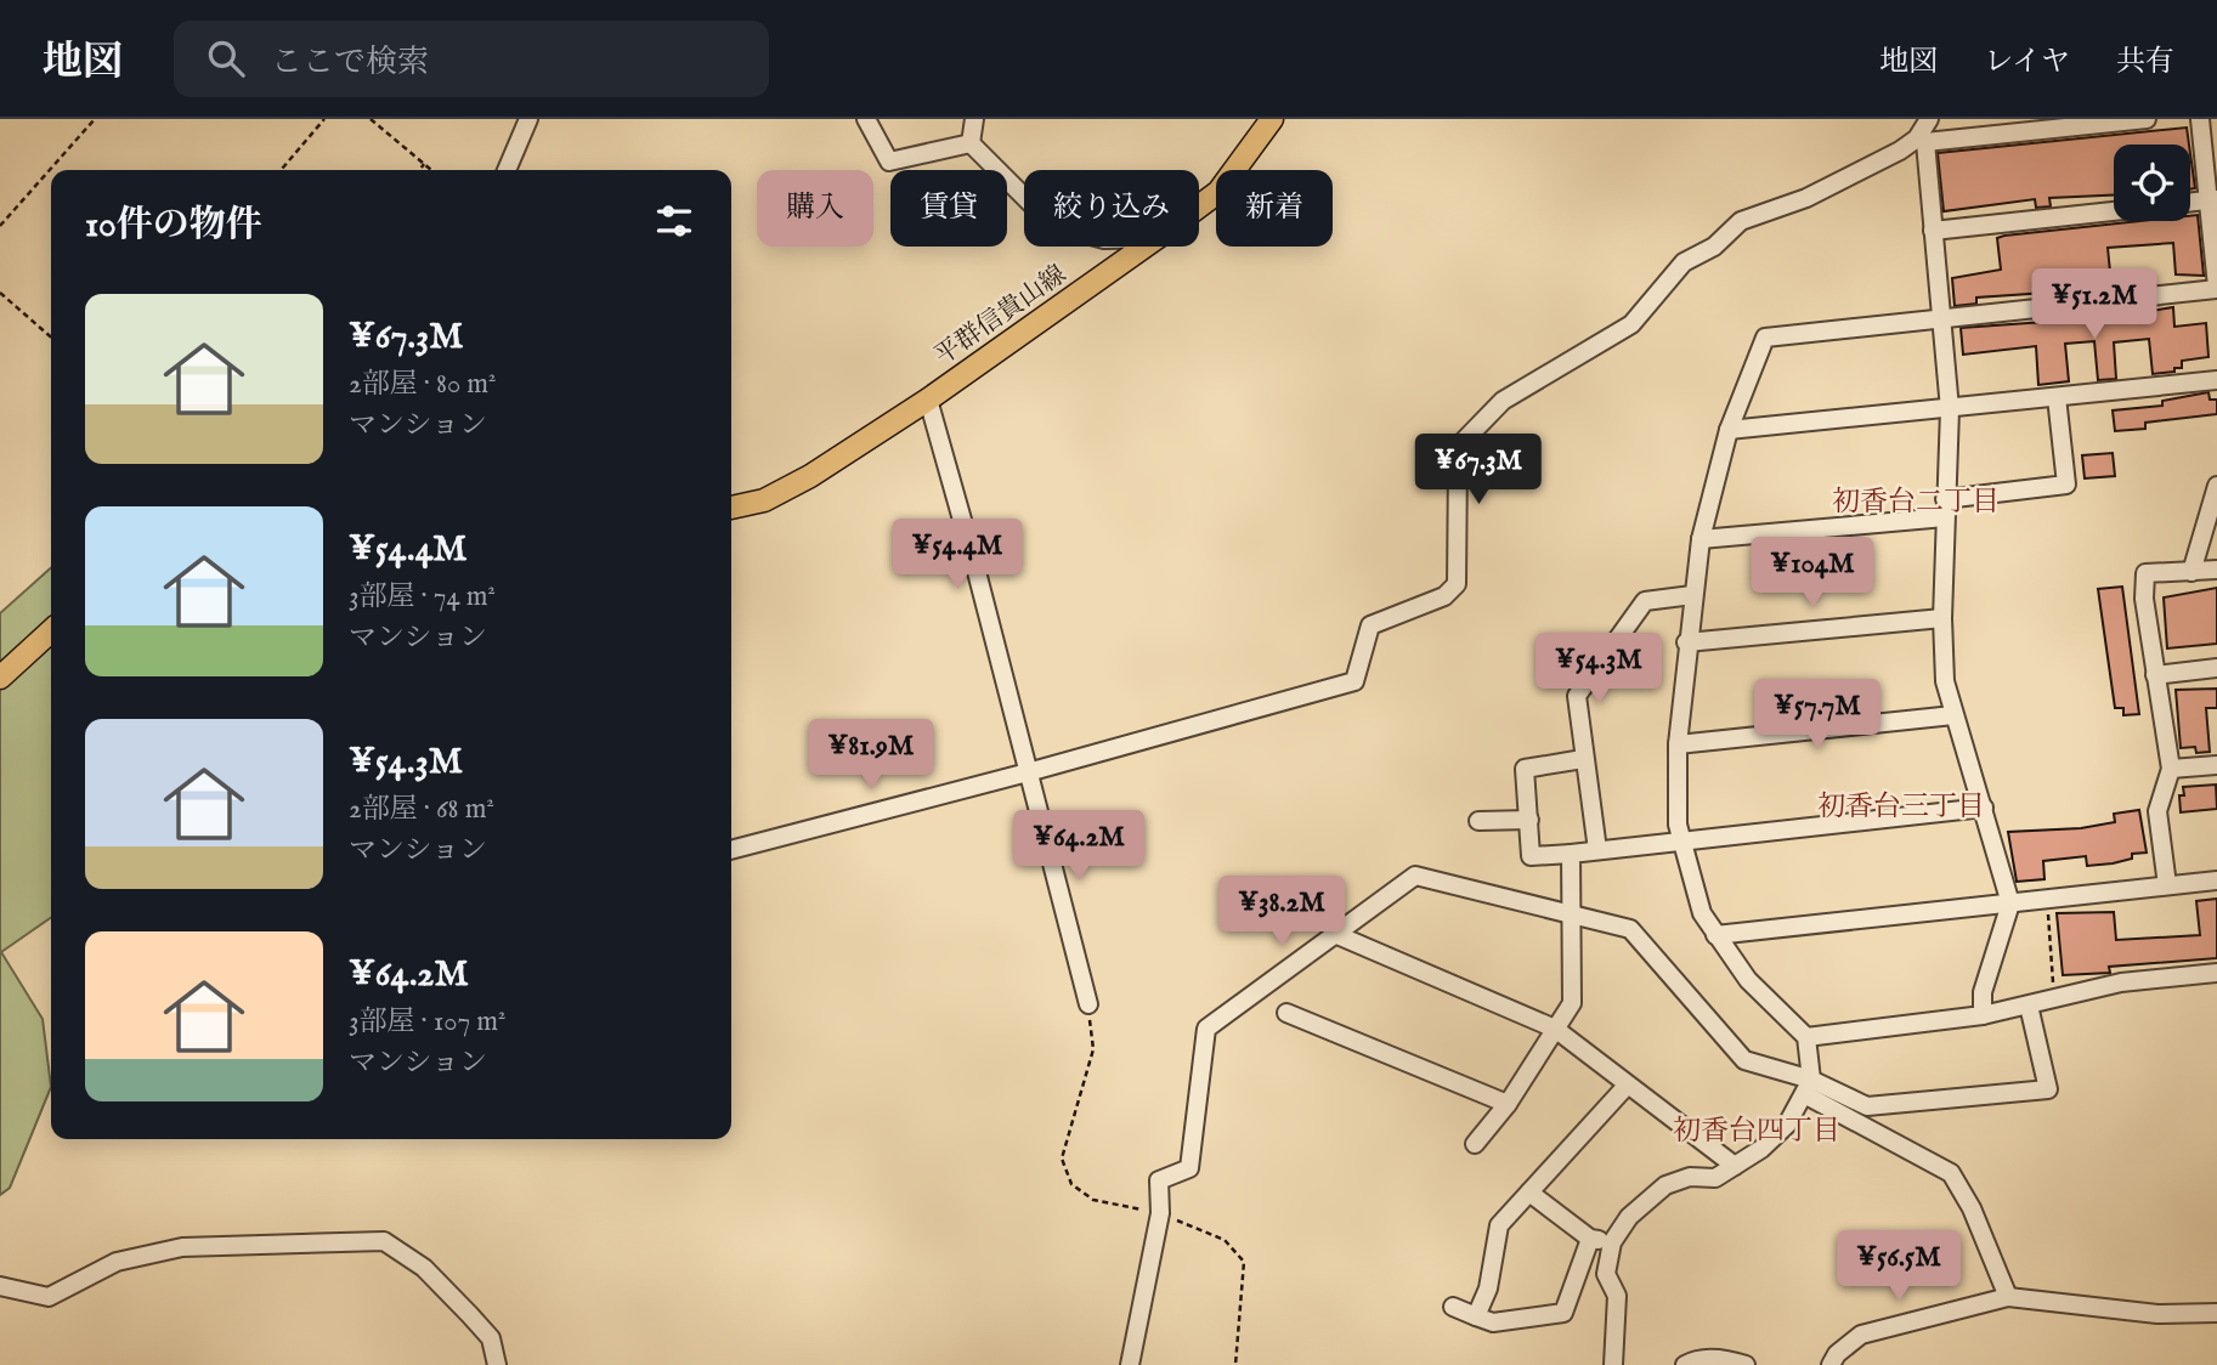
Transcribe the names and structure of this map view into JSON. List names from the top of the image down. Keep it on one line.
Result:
{"streets":{"main road":["平群信貴山線"]},"districts":["初香台二丁目","初香台三丁目","初香台四丁目"],"page":{"header":"地図","search":"ここで検索","nav":["地図","レイヤ","共有"],"chip":["購入","賃貸","絞り込み","新着"],"heading":"10件の物件","price":["¥51.2M","¥67.3M","¥54.4M","¥104M","¥54.3M","¥57.7M","¥81.9M","¥64.2M","¥38.2M","¥56.5M"],"list":[{"name":"¥67.3M","note":"2部屋 · 80 m² · マンション"},{"name":"¥54.4M","note":"3部屋 · 74 m² · マンション"},{"name":"¥54.3M","note":"2部屋 · 68 m² · マンション"},{"name":"¥64.2M","note":"3部屋 · 107 m² · マンション"}]}}
